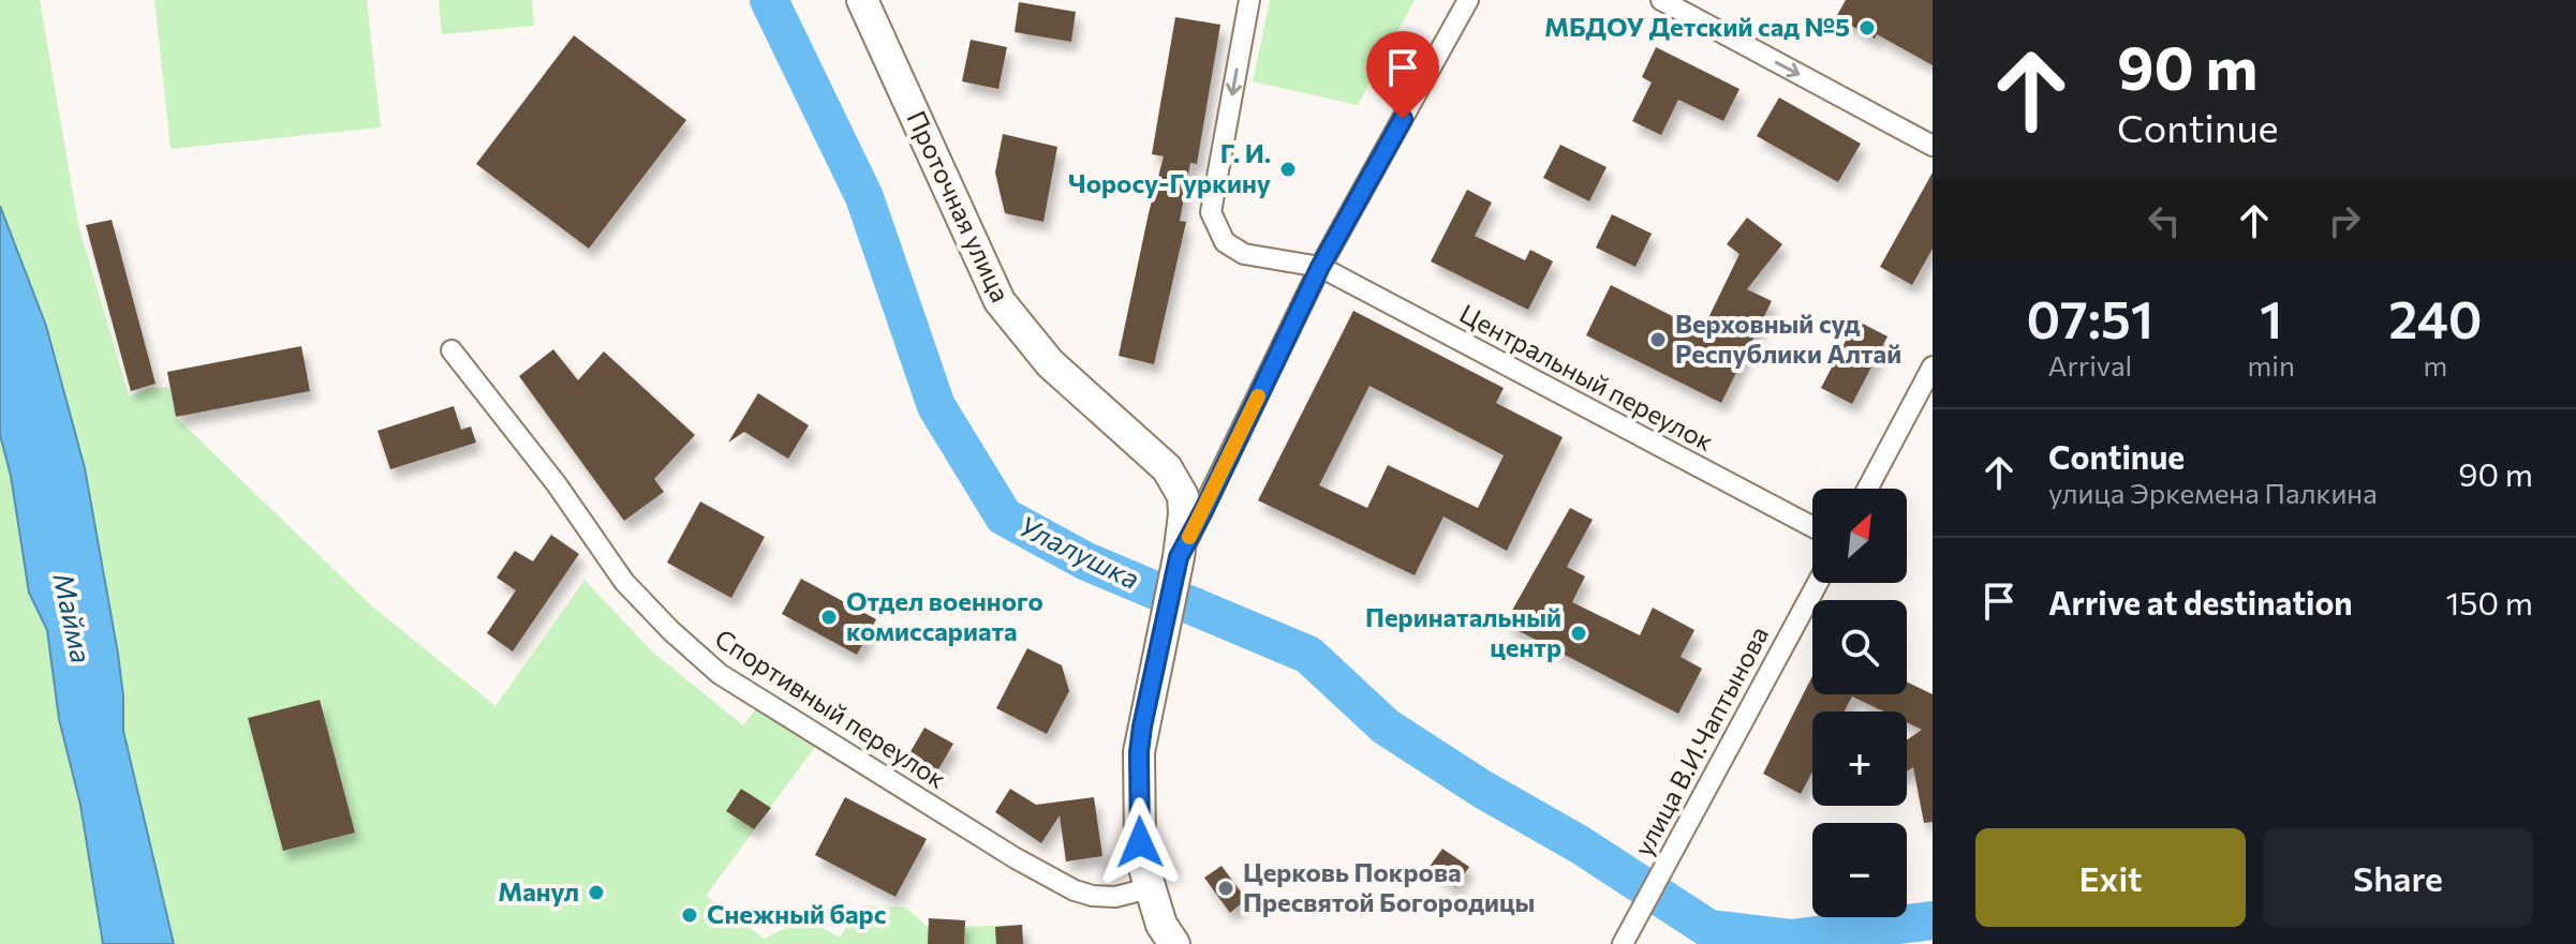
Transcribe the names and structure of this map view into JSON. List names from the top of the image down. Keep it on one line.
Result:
{"streets":{"main road":["Проточная улица"],"street":["Центральный переулок","Спортивный переулок","улица В.И.Чаптынова"]},"crossings":[["Проточная улица","Спортивный переулок"]],"water":["Улалушка","Майма"],"places":["МБДОУ Детский сад №5","Г. И. Чоросу-Гуркину","Верховный суд Республики Алтай","Отдел военного комиссариата","Перинатальный центр","Церковь Покрова Пресвятой Богородицы","Манул","Снежный барс"],"north":"top right","page":{"turn":["90 m","Continue"],"eta":["07:51","Arrival","1","min","240","m"],"list":[{"name":"Continue","note":"улица Эркемена Палкина","value":"90 m"},{"name":"Arrive at destination","value":"150 m"}],"map_buttons":["+","−"],"buttons":["Exit","Share"]}}
